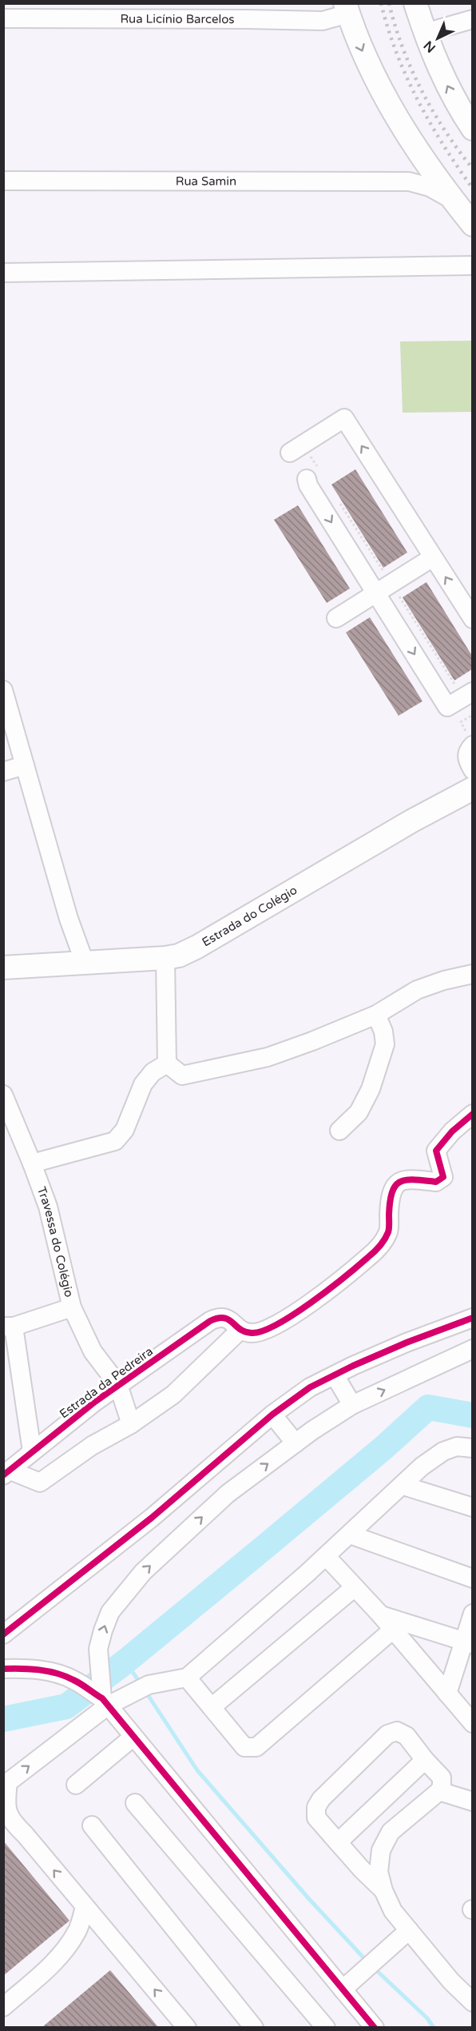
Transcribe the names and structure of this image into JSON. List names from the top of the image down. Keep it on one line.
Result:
{"streets":{"main road":["Estrada do Colégio"],"street":["Rua Licínio Barcelos","Rua Samin","Travessa do Colégio","Estrada da Pedreira"]},"crossings":[["Travessa do Colégio","Estrada da Pedreira"]],"north":"bottom left"}
